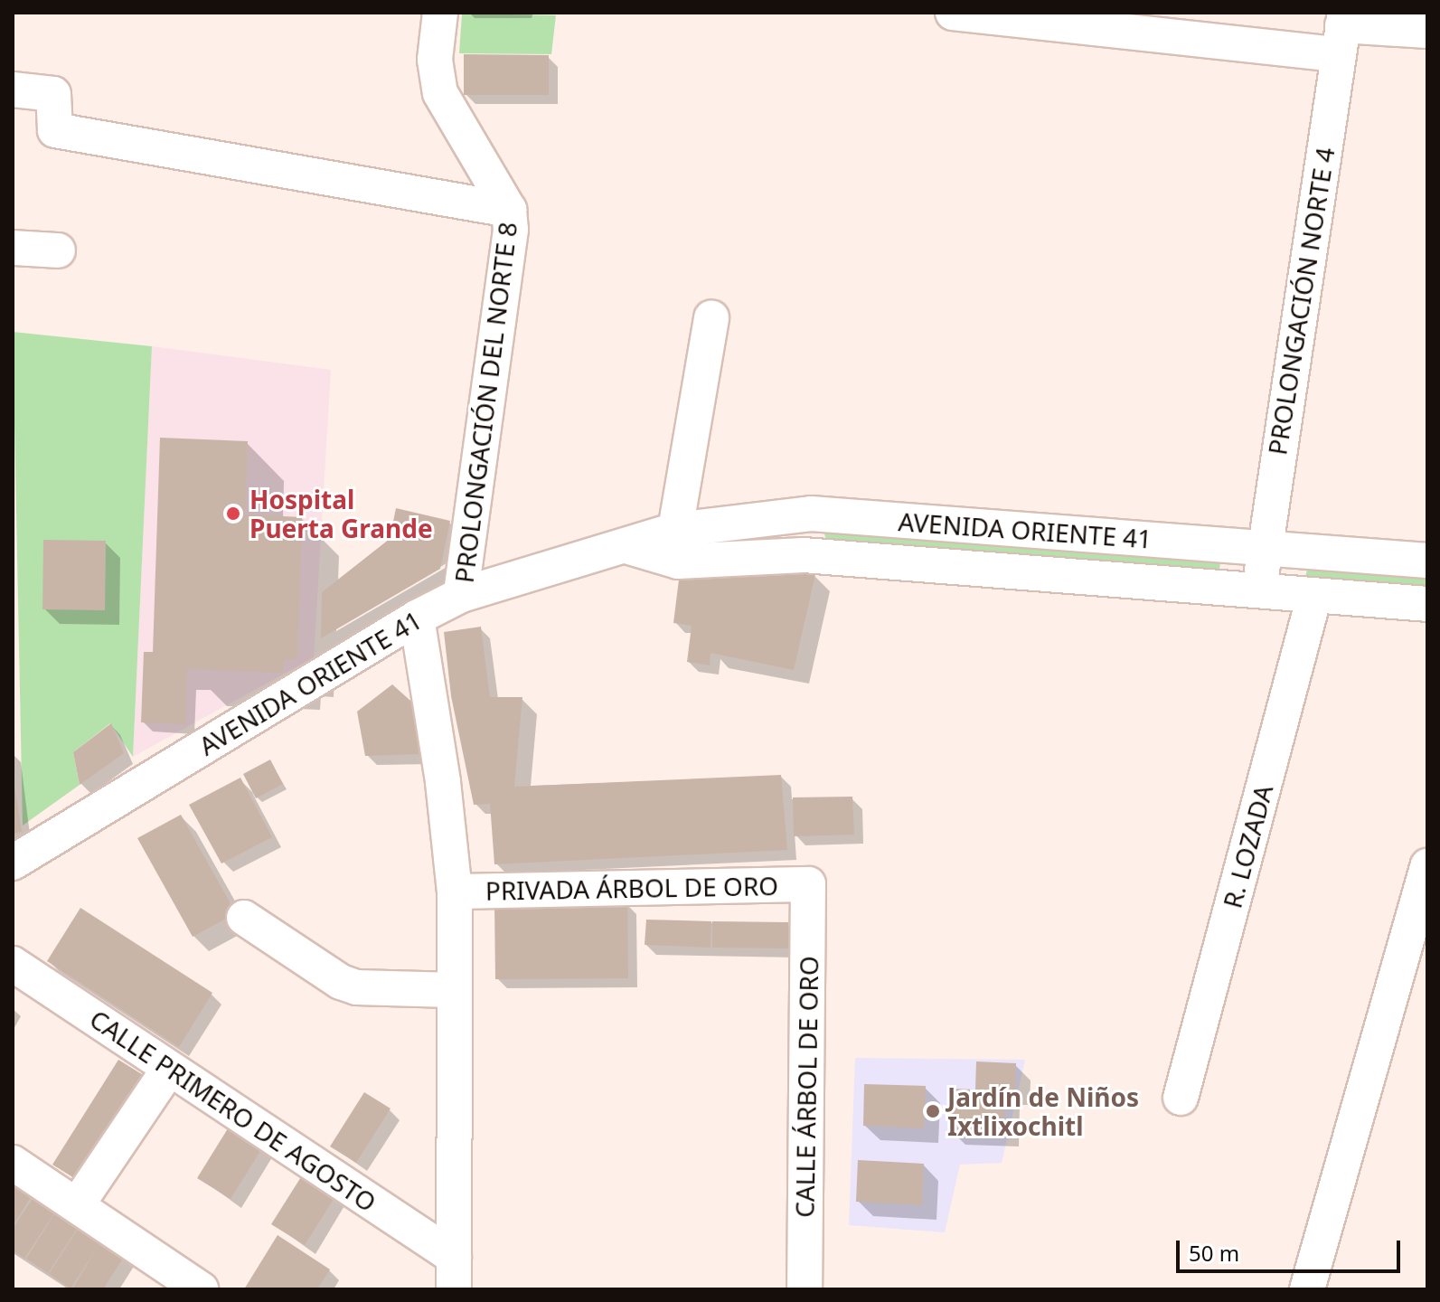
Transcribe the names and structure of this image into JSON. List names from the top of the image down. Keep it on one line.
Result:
{"streets":{"street":["PROLONGACIÓN NORTE 4","PROLONGACIÓN DEL NORTE 8","AVENIDA ORIENTE 41","R. LOZADA","PRIVADA ÁRBOL DE ORO","CALLE ÁRBOL DE ORO","CALLE PRIMERO DE AGOSTO"]},"crossings":[["PROLONGACIÓN NORTE 4","AVENIDA ORIENTE 41"],["PROLONGACIÓN DEL NORTE 8","AVENIDA ORIENTE 41"],["AVENIDA ORIENTE 41","R. LOZADA"],["PRIVADA ÁRBOL DE ORO","CALLE ÁRBOL DE ORO"]],"places":["Hospital Puerta Grande","Jardín de Niños Ixtlixochitl"],"scale_bar":"50 m"}
